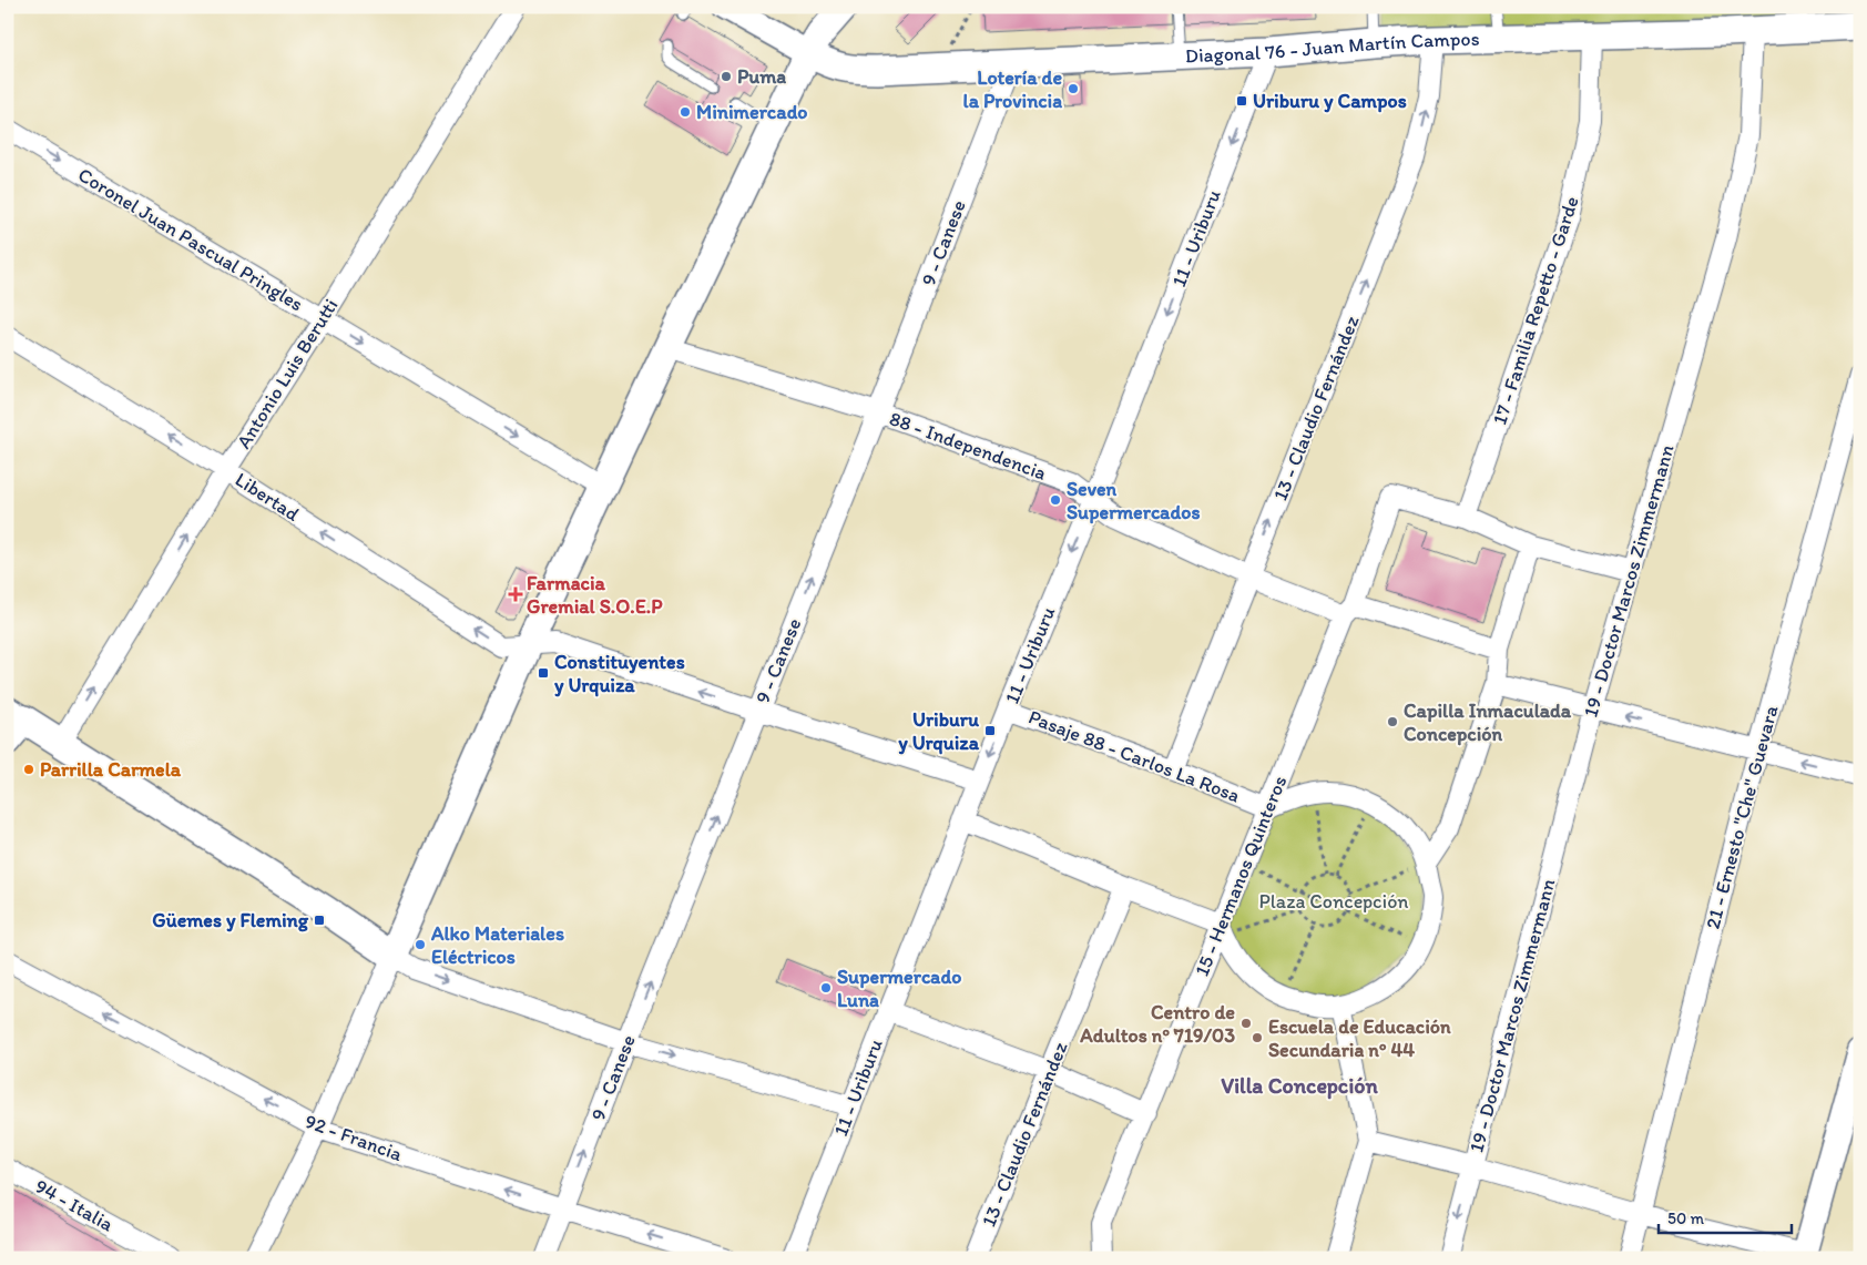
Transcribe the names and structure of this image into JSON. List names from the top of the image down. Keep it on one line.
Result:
{"streets":{"main road":["Diagonal 76 - Juan Martín Campos"],"street":["11 - Uriburu","Coronel Juan Pascual Pringles","9 - Canese","17 - Familia Repetto - Garde","Antonio Luis Berutti","13 - Claudio Fernández","88 - Independencia","Libertad","19 - Doctor Marcos Zimmermann","Pasaje 88 - Carlos La Rosa","21 - Ernesto \"Che\" Guevara","15 - Hermanos Quinteros","92 - Francia","94 - Italia"]},"crossings":[["Diagonal 76 - Juan Martín Campos","11 - Uriburu"],["Diagonal 76 - Juan Martín Campos","9 - Canese"],["Diagonal 76 - Juan Martín Campos","17 - Familia Repetto - Garde"],["Diagonal 76 - Juan Martín Campos","13 - Claudio Fernández"],["Diagonal 76 - Juan Martín Campos","19 - Doctor Marcos Zimmermann"],["11 - Uriburu","88 - Independencia"],["11 - Uriburu","Libertad"],["11 - Uriburu","Pasaje 88 - Carlos La Rosa"],["Coronel Juan Pascual Pringles","Antonio Luis Berutti"],["9 - Canese","88 - Independencia"],["9 - Canese","Libertad"],["9 - Canese","92 - Francia"],["17 - Familia Repetto - Garde","15 - Hermanos Quinteros"],["Antonio Luis Berutti","Libertad"],["13 - Claudio Fernández","88 - Independencia"],["13 - Claudio Fernández","Pasaje 88 - Carlos La Rosa"],["88 - Independencia","15 - Hermanos Quinteros"],["Pasaje 88 - Carlos La Rosa","15 - Hermanos Quinteros"]],"one_way":["11 - Uriburu","Coronel Juan Pascual Pringles","9 - Canese","Antonio Luis Berutti","13 - Claudio Fernández","Libertad","92 - Francia"],"districts":["Villa Concepción"],"parks":["Plaza Concepción"],"places":{"other":["Puma","Lotería de la Provincia","Minimercado","Seven Supermercados","Capilla Inmaculada Concepción","Parrilla Carmela","Alko Materiales Eléctricos","Supermercado Luna","Centro de Adultos nº 719/03","Escuela de Educación Secundaria nº 44"],"transit":["Uriburu y Campos","Constituyentes y Urquiza","Uriburu y Urquiza","Güemes y Fleming"],"health":["Farmacia Gremial S.O.E.P"]},"scale_bar":"50 m"}
